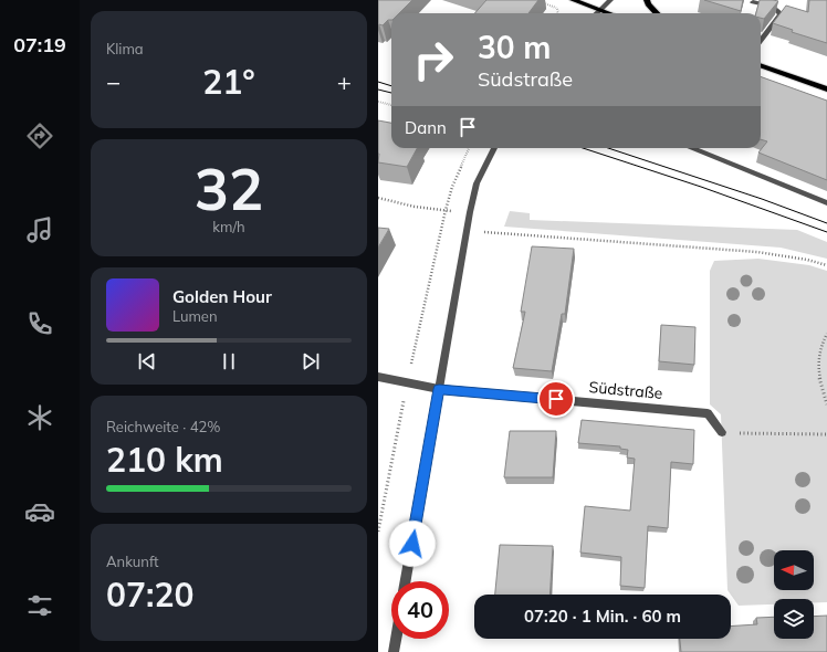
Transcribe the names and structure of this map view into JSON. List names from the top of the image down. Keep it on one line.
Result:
{"streets":{"street":["Südstraße"]},"north":"left","page":{"tabs":"07:19","tile":["Klima",["32","km/h"],["Reichweite · 42%","210 km"],["Ankunft","07:20"]],"turn":["30 m","Südstraße"],"heat":["−","21°","+"],"then":"Dann","song":["Golden Hour","Lumen"],"limit":"40","trip":"07:20 · 1 Min. · 60 m"}}
